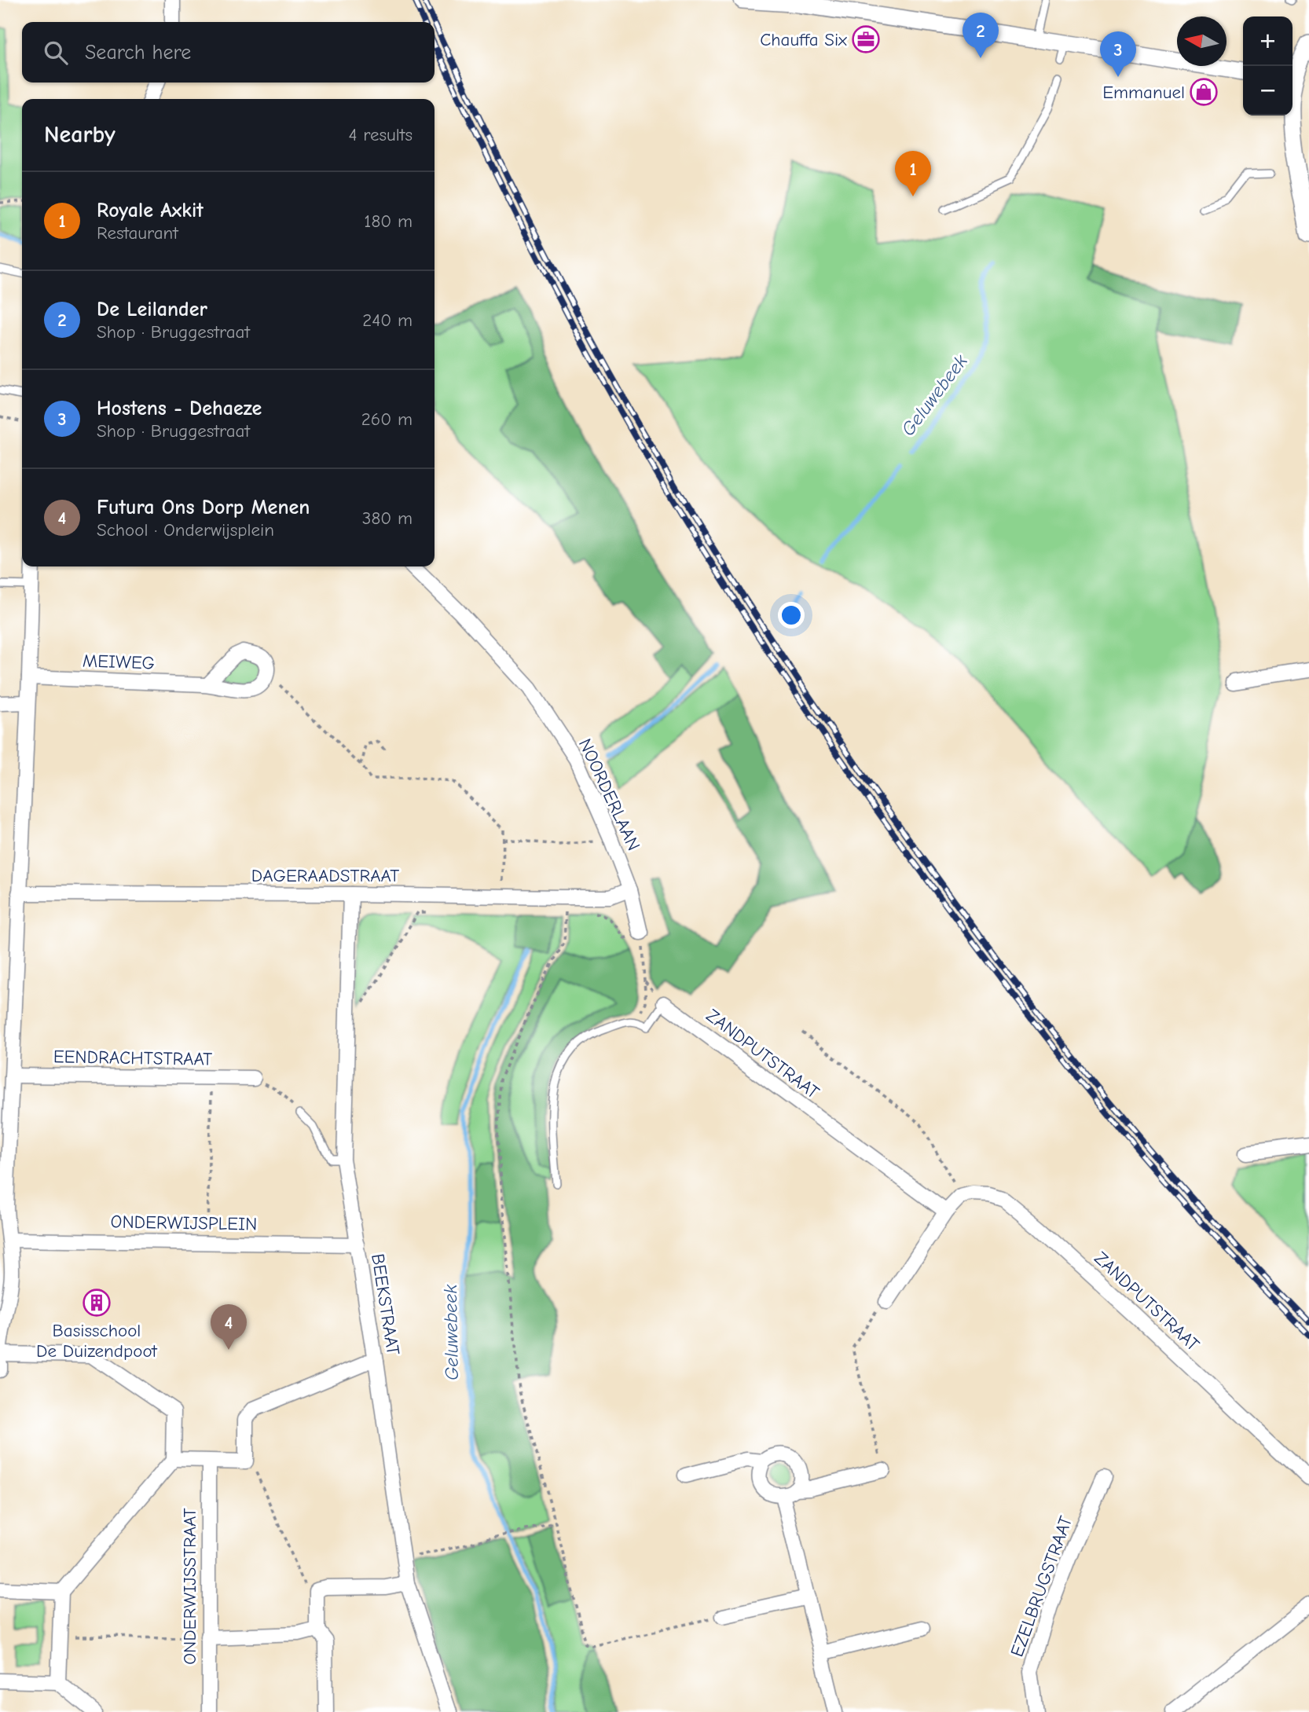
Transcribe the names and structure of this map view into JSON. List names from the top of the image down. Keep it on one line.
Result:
{"streets":{"street":["MEIWEG","NOORDERLAAN","DAGERAADSTRAAT","ZANDPUTSTRAAT","EENDRACHTSTRAAT","ONDERWIJSPLEIN","BEEKSTRAAT","ONDERWIJSSTRAAT","EZELBRUGSTRAAT"]},"crossings":[["NOORDERLAAN","DAGERAADSTRAAT"],["DAGERAADSTRAAT","BEEKSTRAAT"],["ONDERWIJSPLEIN","BEEKSTRAAT"]],"water":["Geluwebeek"],"places":{"office":["Chauffa Six"],"shop":["Emmanuel"],"building":["Basisschool De Duizendpoot"]},"north":"left","page":{"pins":["2","3","1","4"],"map_buttons":["+","−"],"search":"Search here","heading":["Nearby","4 results"],"list":[{"mark":"1","name":"Royale Axkit","note":"Restaurant","value":"180 m"},{"mark":"2","name":"De Leilander","note":"Shop · Bruggestraat","value":"240 m"},{"mark":"3","name":"Hostens - Dehaeze","note":"Shop · Bruggestraat","value":"260 m"},{"mark":"4","name":"Futura Ons Dorp Menen","note":"School · Onderwijsplein","value":"380 m"}]}}
